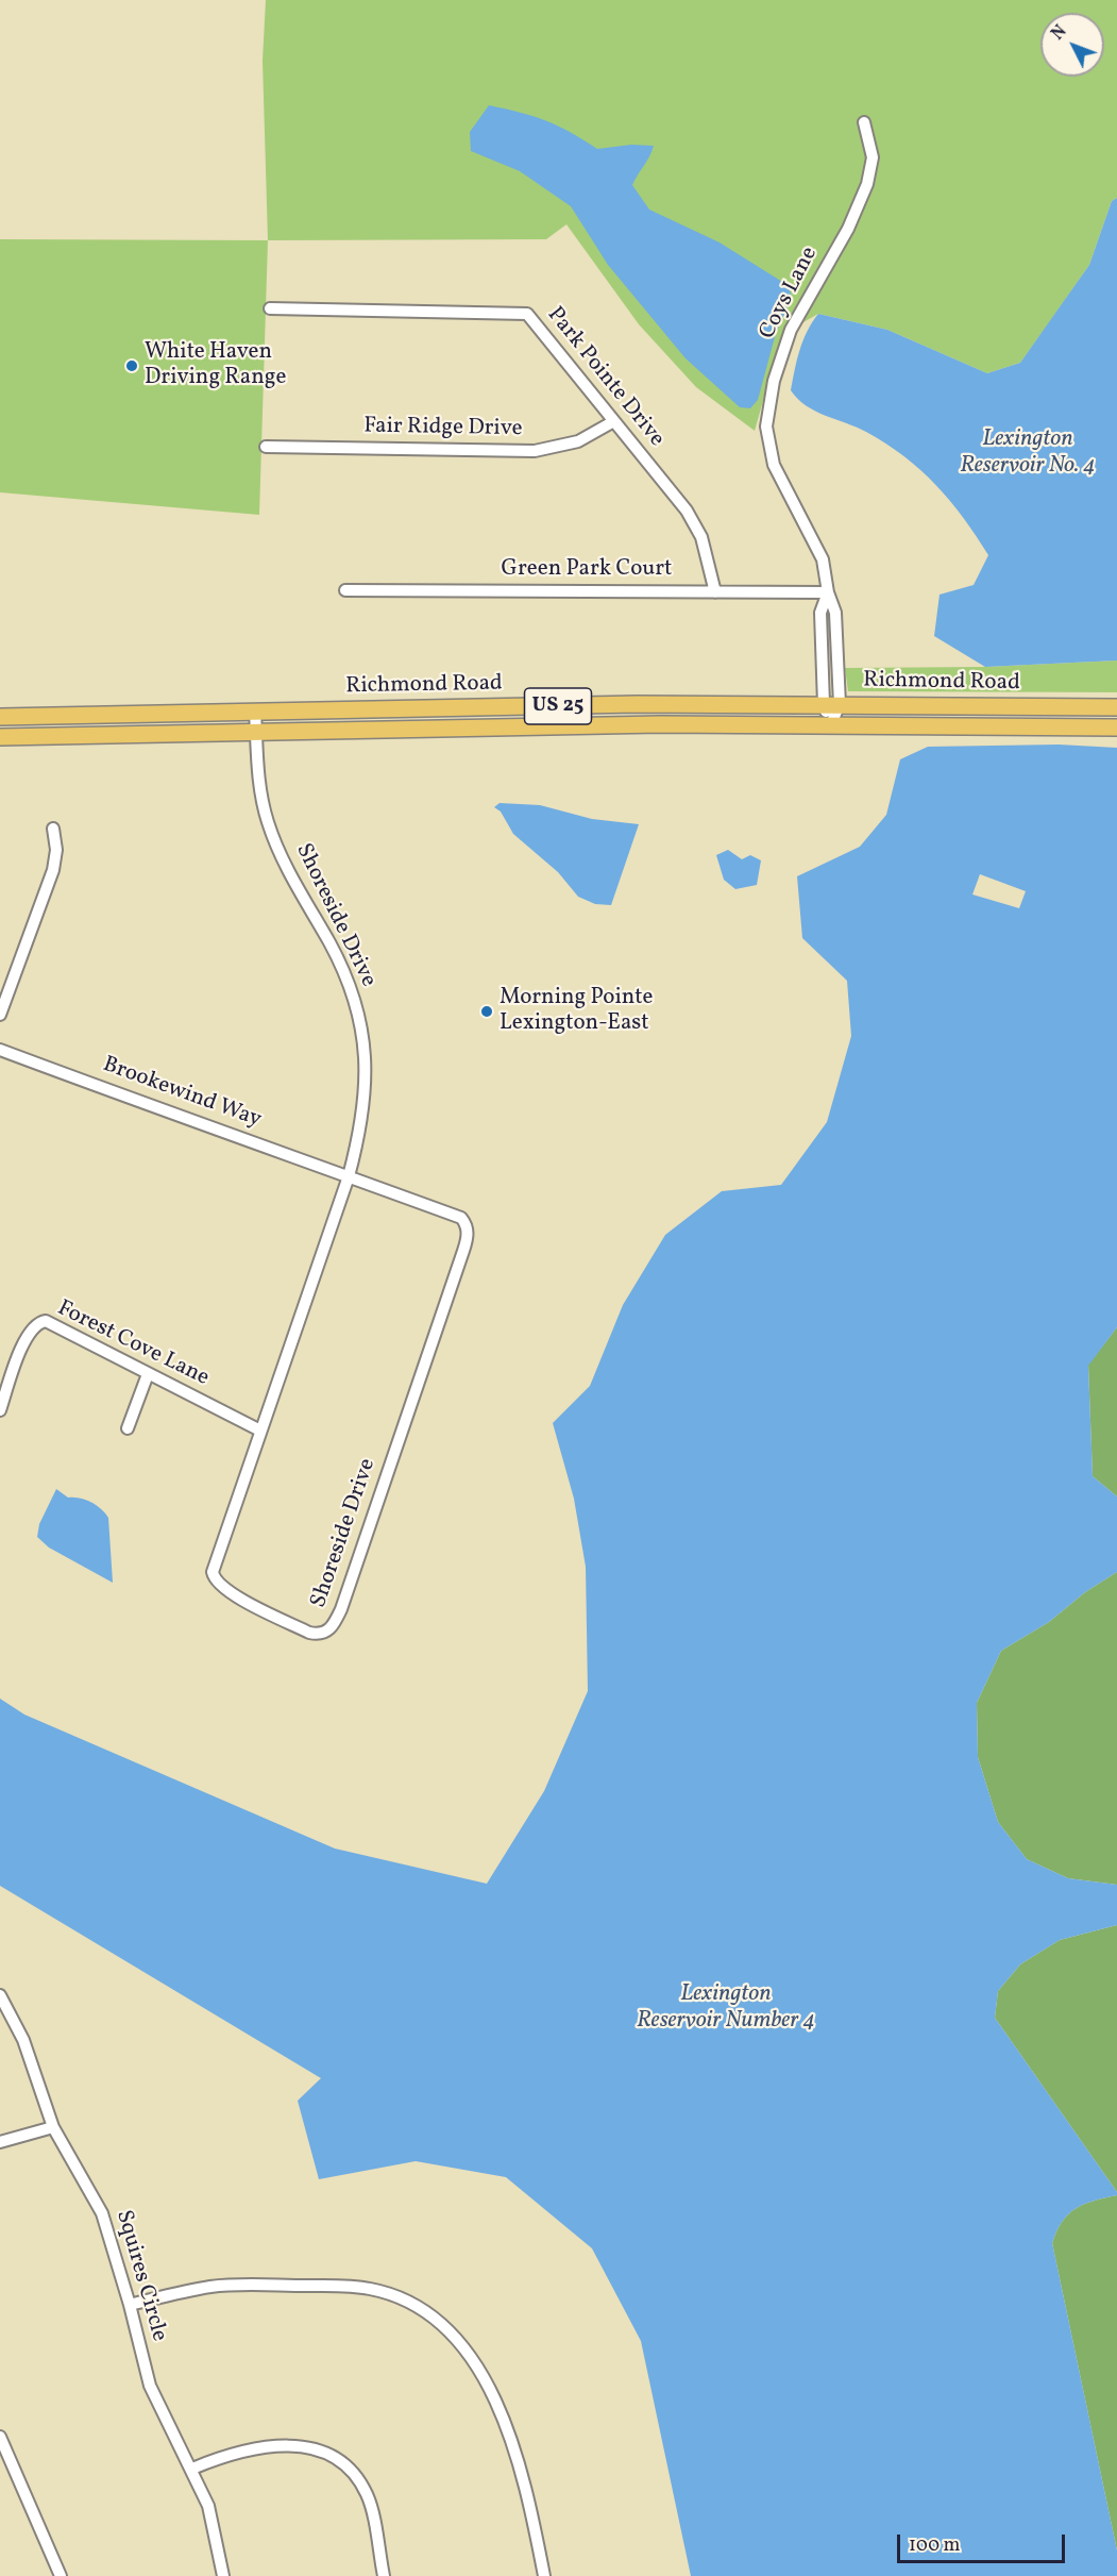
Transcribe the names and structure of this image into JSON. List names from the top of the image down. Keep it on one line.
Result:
{"streets":{"highway":["Richmond Road","US 25"],"street":["Coys Lane","Park Pointe Drive","Fair Ridge Drive","Green Park Court","Shoreside Drive","Brookewind Way","Forest Cove Lane","Squires Circle"]},"crossings":[["Coys Lane","Green Park Court"],["Coys Lane","Richmond Road"],["Park Pointe Drive","Fair Ridge Drive"],["Park Pointe Drive","Green Park Court"],["Richmond Road","Shoreside Drive"],["Shoreside Drive","Brookewind Way"],["Shoreside Drive","Forest Cove Lane"]],"water":["Lexington Reservoir No. 4","Lexington Reservoir Number 4"],"places":["White Haven Driving Range","Morning Pointe Lexington-East"],"scale_bar":"100 m","north":"top left"}
